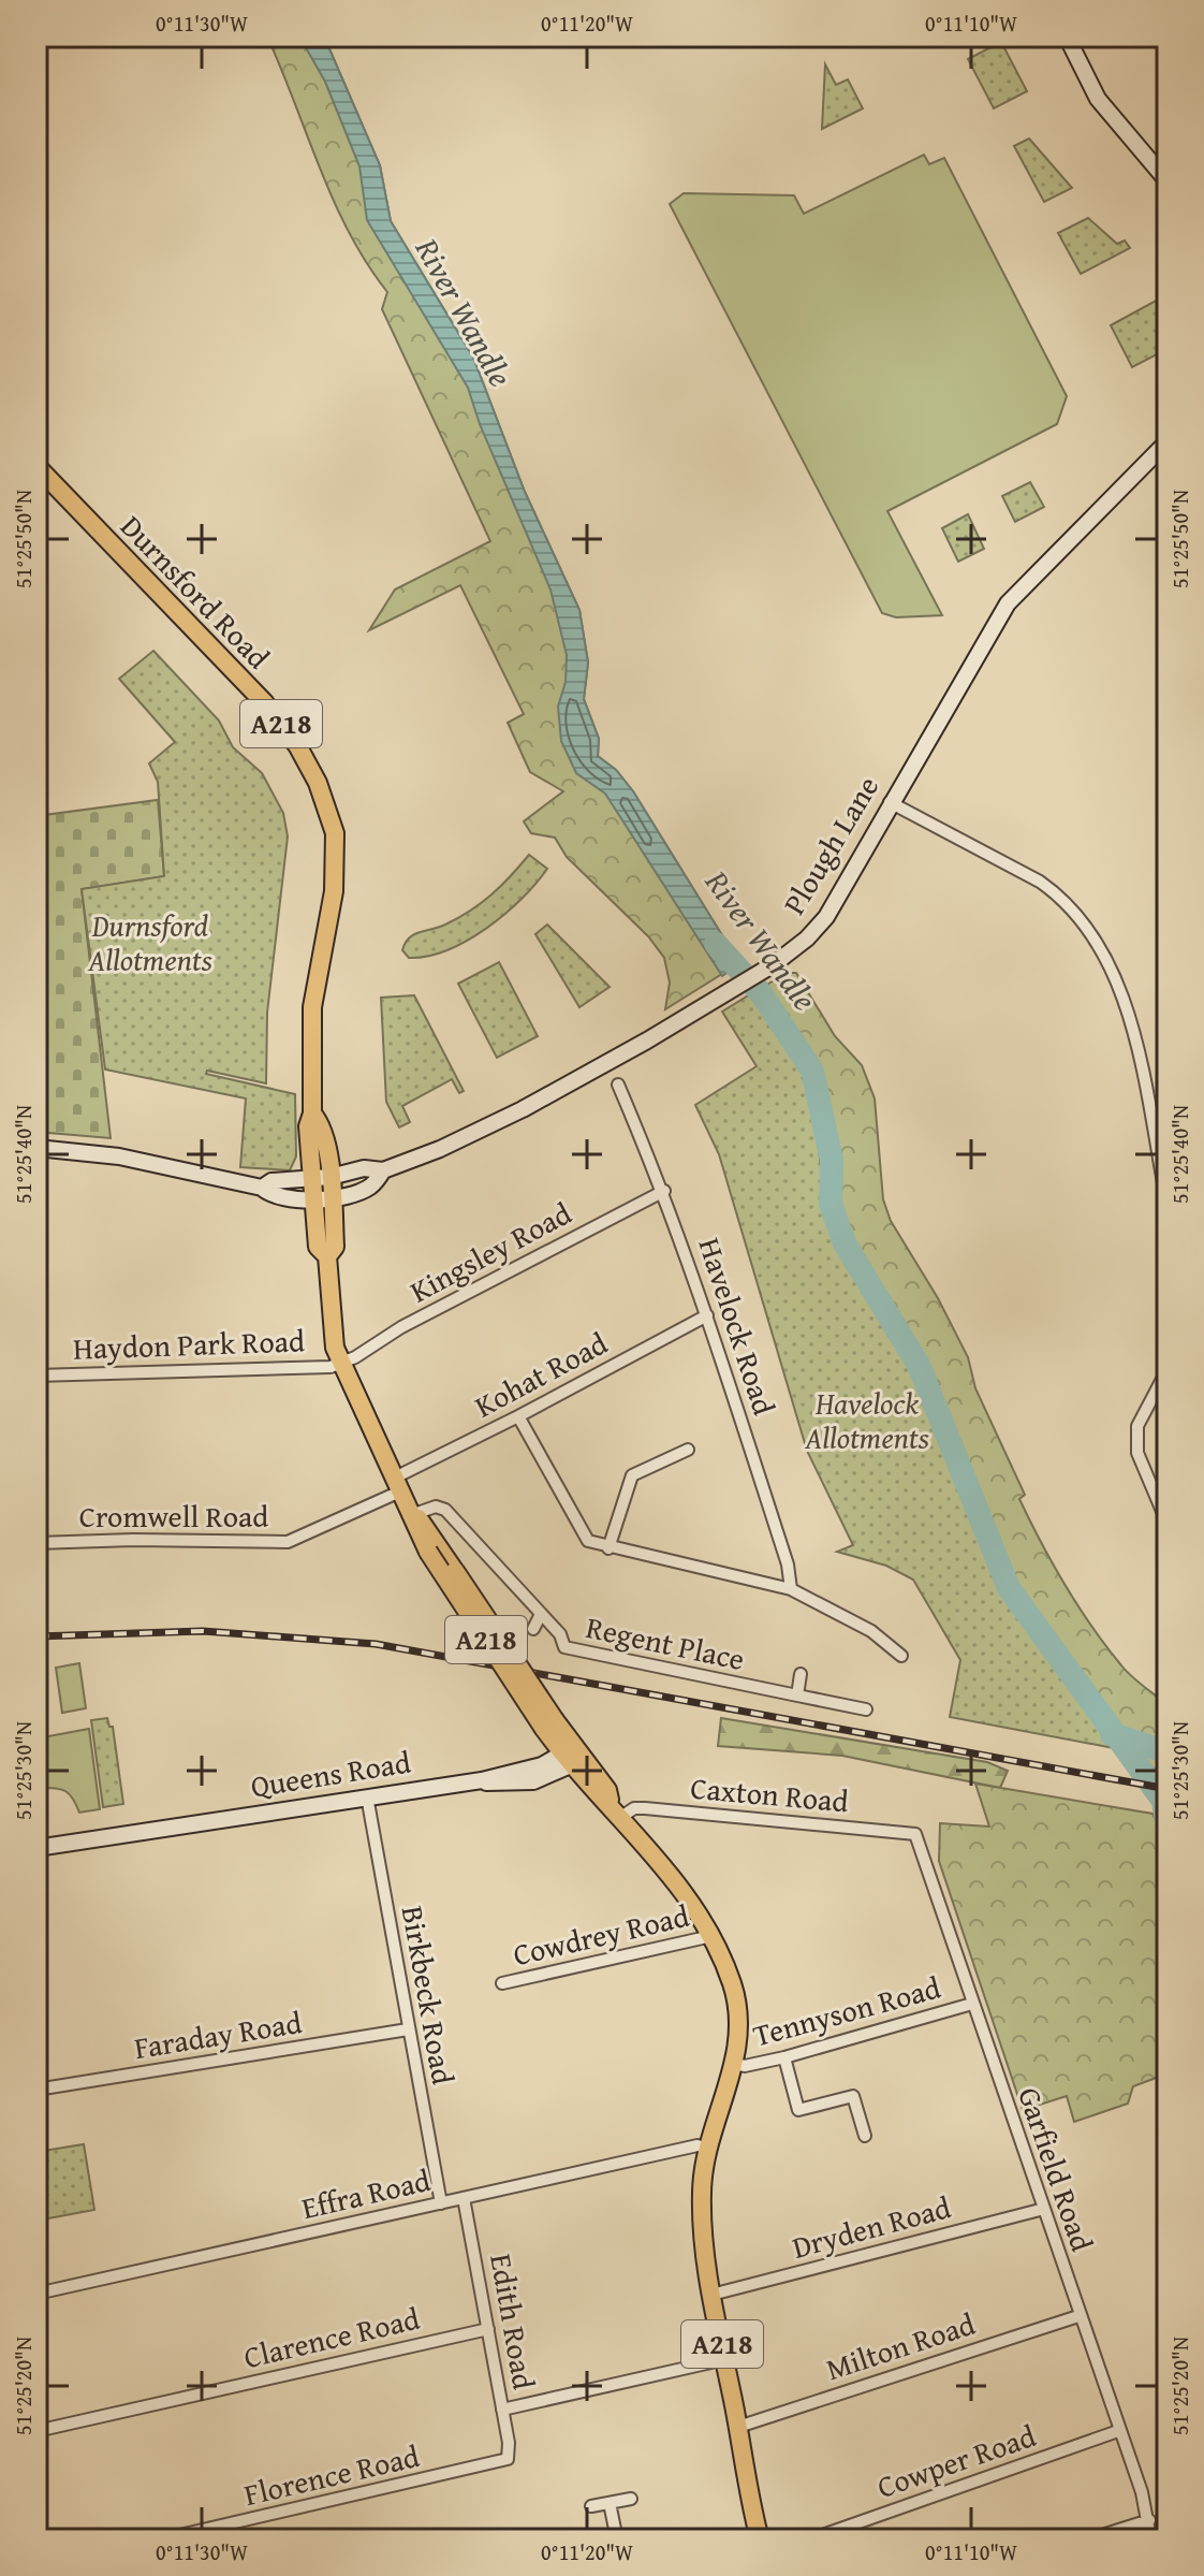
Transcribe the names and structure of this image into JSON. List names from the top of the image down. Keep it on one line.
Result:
{"streets":{"main road":["Durnsford Road","A218","Plough Lane","Queens Road"],"street":["Kingsley Road","Havelock Road","Haydon Park Road","Kohat Road","Cromwell Road","Regent Place","Caxton Road","Cowdrey Road","Birkbeck Road","Tennyson Road","Faraday Road","Garfield Road","Effra Road","Dryden Road","Edith Road","Clarence Road","Milton Road","Cowper Road","Florence Road"]},"crossings":[["Durnsford Road","A218"],["Durnsford Road","Plough Lane"],["A218","Plough Lane"],["A218","Kingsley Road"],["A218","Haydon Park Road"],["A218","Kohat Road"],["A218","Cromwell Road"],["A218","Regent Place"],["A218","Queens Road"],["A218","Caxton Road"],["A218","Cowdrey Road"],["A218","Tennyson Road"],["A218","Effra Road"],["A218","Dryden Road"],["A218","Milton Road"],["Kingsley Road","Havelock Road"],["Kingsley Road","Haydon Park Road"],["Havelock Road","Kohat Road"],["Kohat Road","Cromwell Road"],["Queens Road","Birkbeck Road"],["Caxton Road","Garfield Road"],["Birkbeck Road","Faraday Road"],["Birkbeck Road","Effra Road"],["Tennyson Road","Garfield Road"],["Garfield Road","Dryden Road"],["Garfield Road","Milton Road"],["Garfield Road","Cowper Road"],["Effra Road","Edith Road"],["Edith Road","Clarence Road"],["Edith Road","Florence Road"]],"water":["River Wandle"],"parks":["Durnsford Allotments","Havelock Allotments"],"coordinates":["0°11'30\"W","0°11'20\"W","0°11'10\"W","51°25'50\"N","51°25'40\"N","51°25'30\"N","51°25'20\"N"]}
